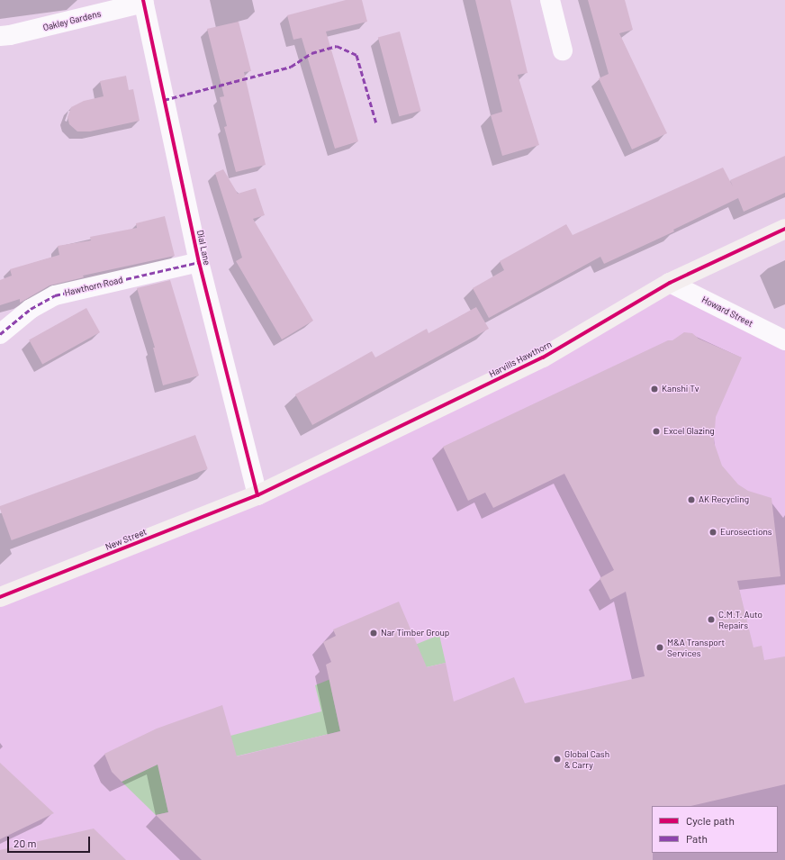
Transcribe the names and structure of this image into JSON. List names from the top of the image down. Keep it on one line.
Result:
{"streets":{"street":["Oakley Gardens","Dial Lane","Hawthorn Road","Howard Street","Harvills Hawthorn","New Street"]},"crossings":[["Oakley Gardens","Dial Lane"],["Dial Lane","Hawthorn Road"],["Dial Lane","Harvills Hawthorn"],["Dial Lane","New Street"],["Howard Street","Harvills Hawthorn"],["Harvills Hawthorn","New Street"]],"places":["Kanshi Tv","Excel Glazing","AK Recycling","Eurosections","C.M.T. Auto Repairs","Nar Timber Group","M&A Transport Services","Global Cash & Carry"],"legend":["Cycle path","Path"],"scale_bar":"20 m"}
